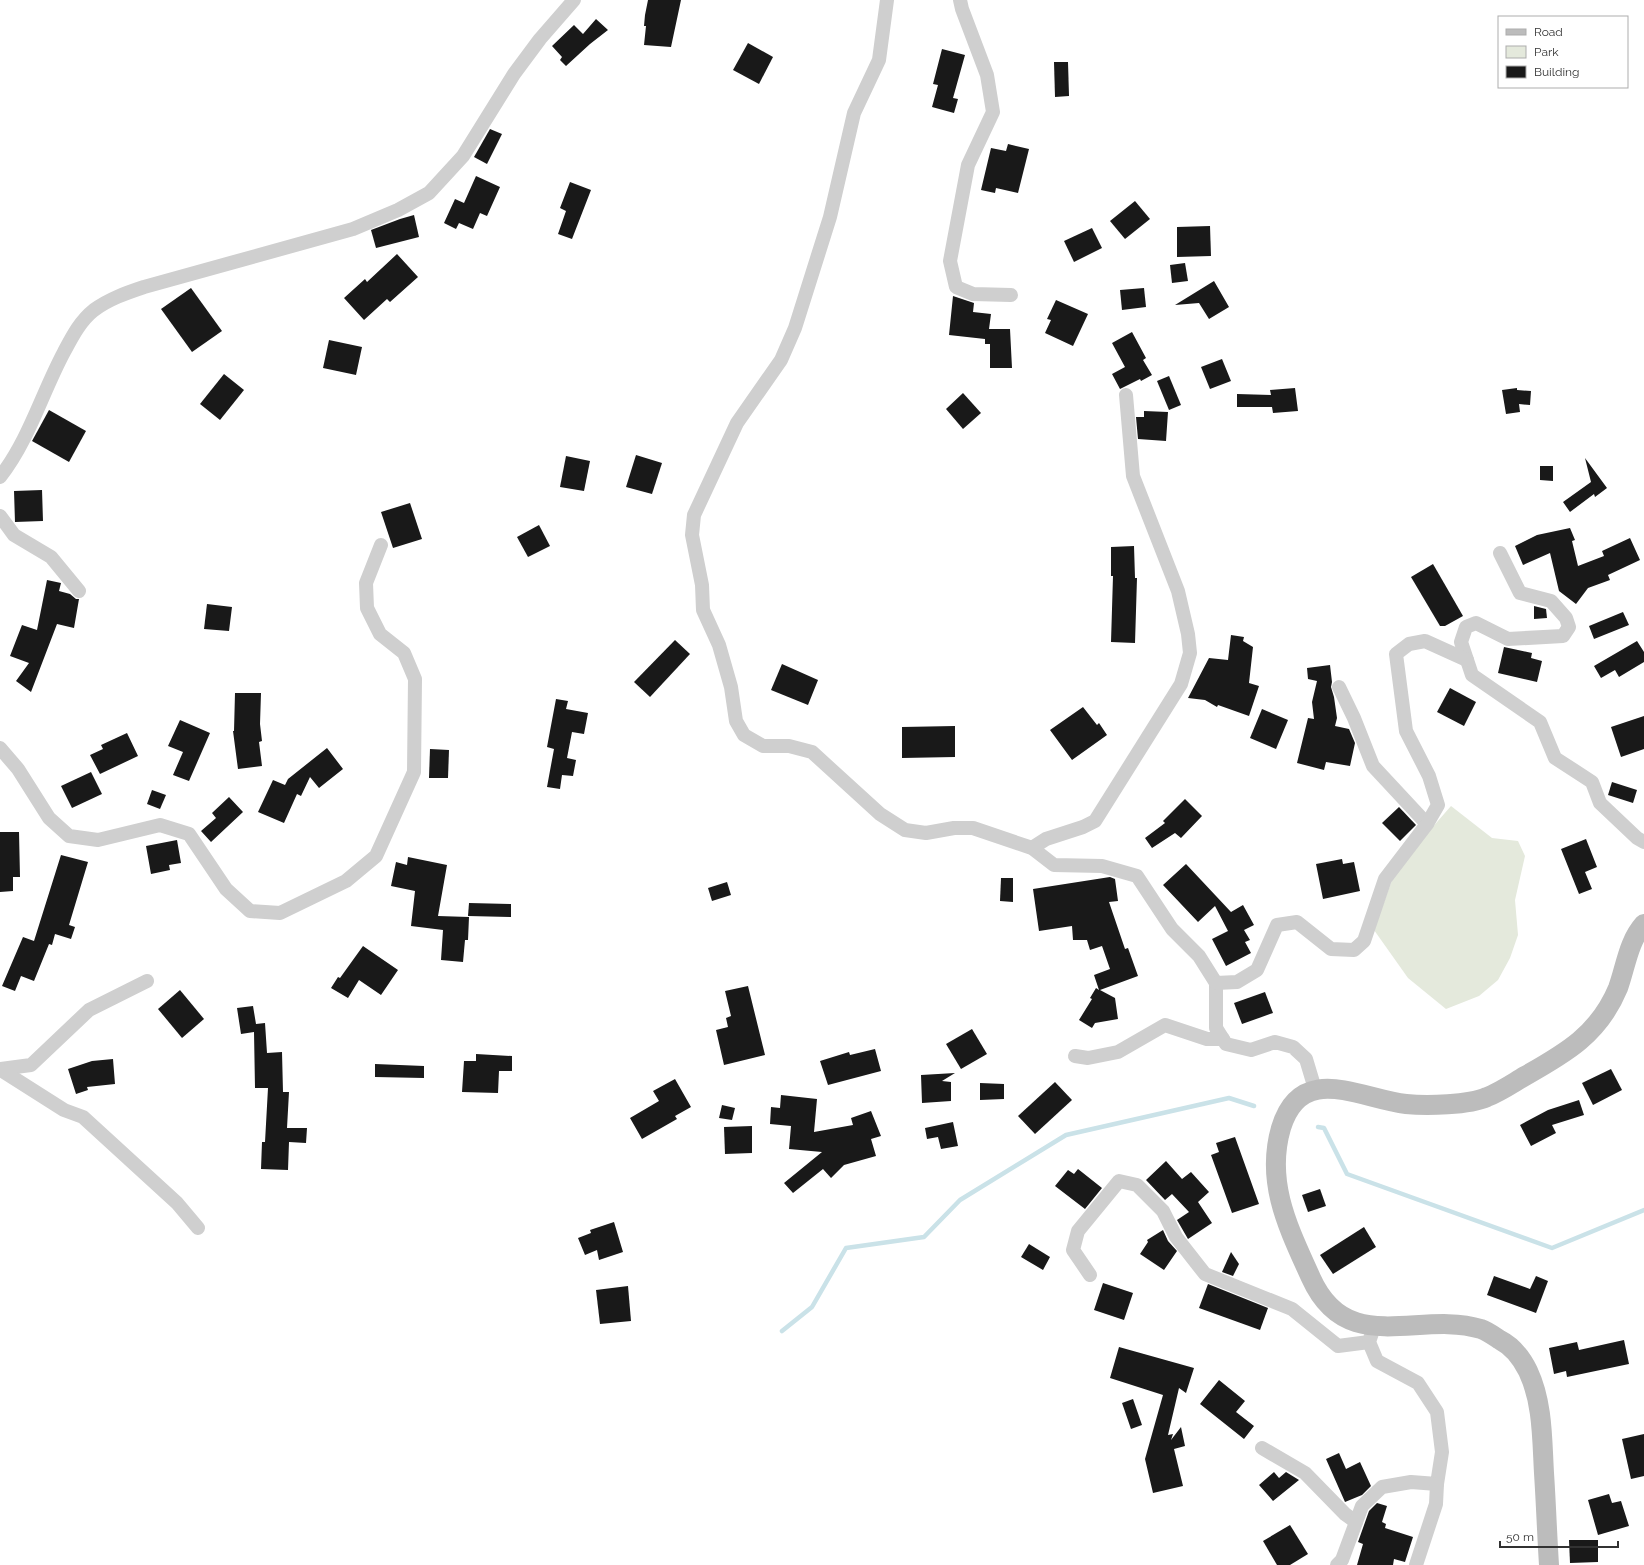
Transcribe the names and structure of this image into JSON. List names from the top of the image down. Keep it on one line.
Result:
{"legend":["Road","Park","Building"],"scale_bar":"50 m"}
